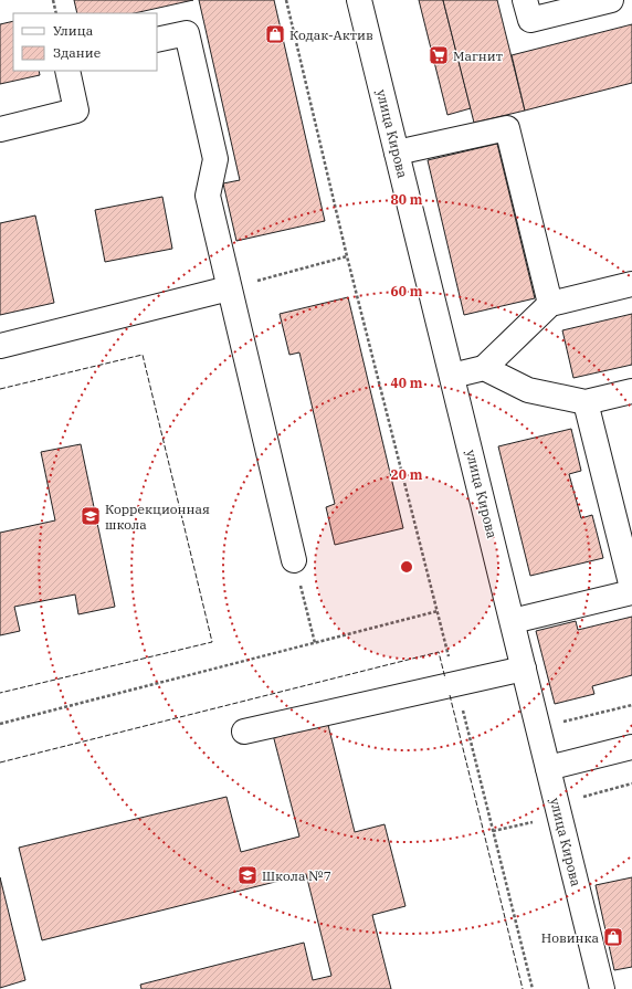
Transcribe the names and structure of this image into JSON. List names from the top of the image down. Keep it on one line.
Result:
{"streets":{"street":["улица Кирова"]},"places":{"shop":["Кодак-Актив","Новинка"],"supermarket":["Магнит"],"school or university":["Коррекционная школа","Школа №7"]},"legend":["Улица","Здание"],"rings":["80 m","60 m","40 m","20 m"]}
